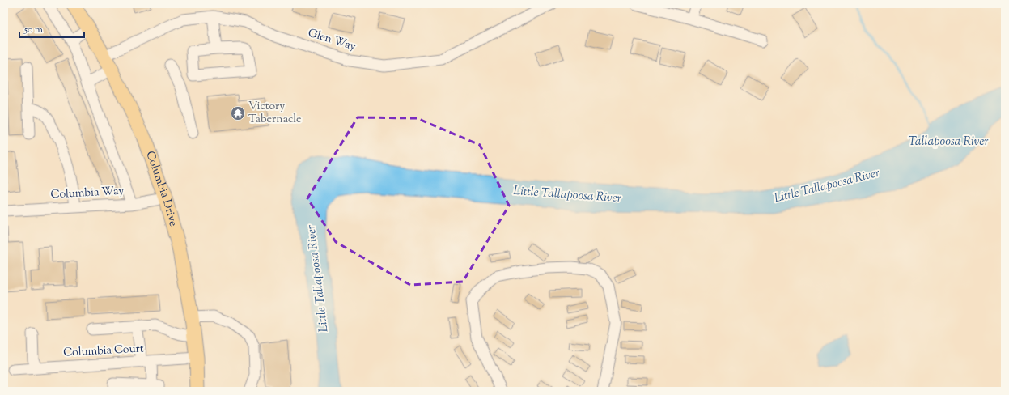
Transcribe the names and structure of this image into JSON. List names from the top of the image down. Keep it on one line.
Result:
{"streets":{"main road":["Columbia Drive"],"street":["Glen Way","Columbia Way","Columbia Court"]},"crossings":[["Glen Way","Columbia Drive"],["Columbia Drive","Columbia Way"],["Columbia Drive","Columbia Court"]],"water":["Tallapoosa River","Little Tallapoosa River"],"places":{"temple":["Victory Tabernacle"]},"scale_bar":"50 m"}
